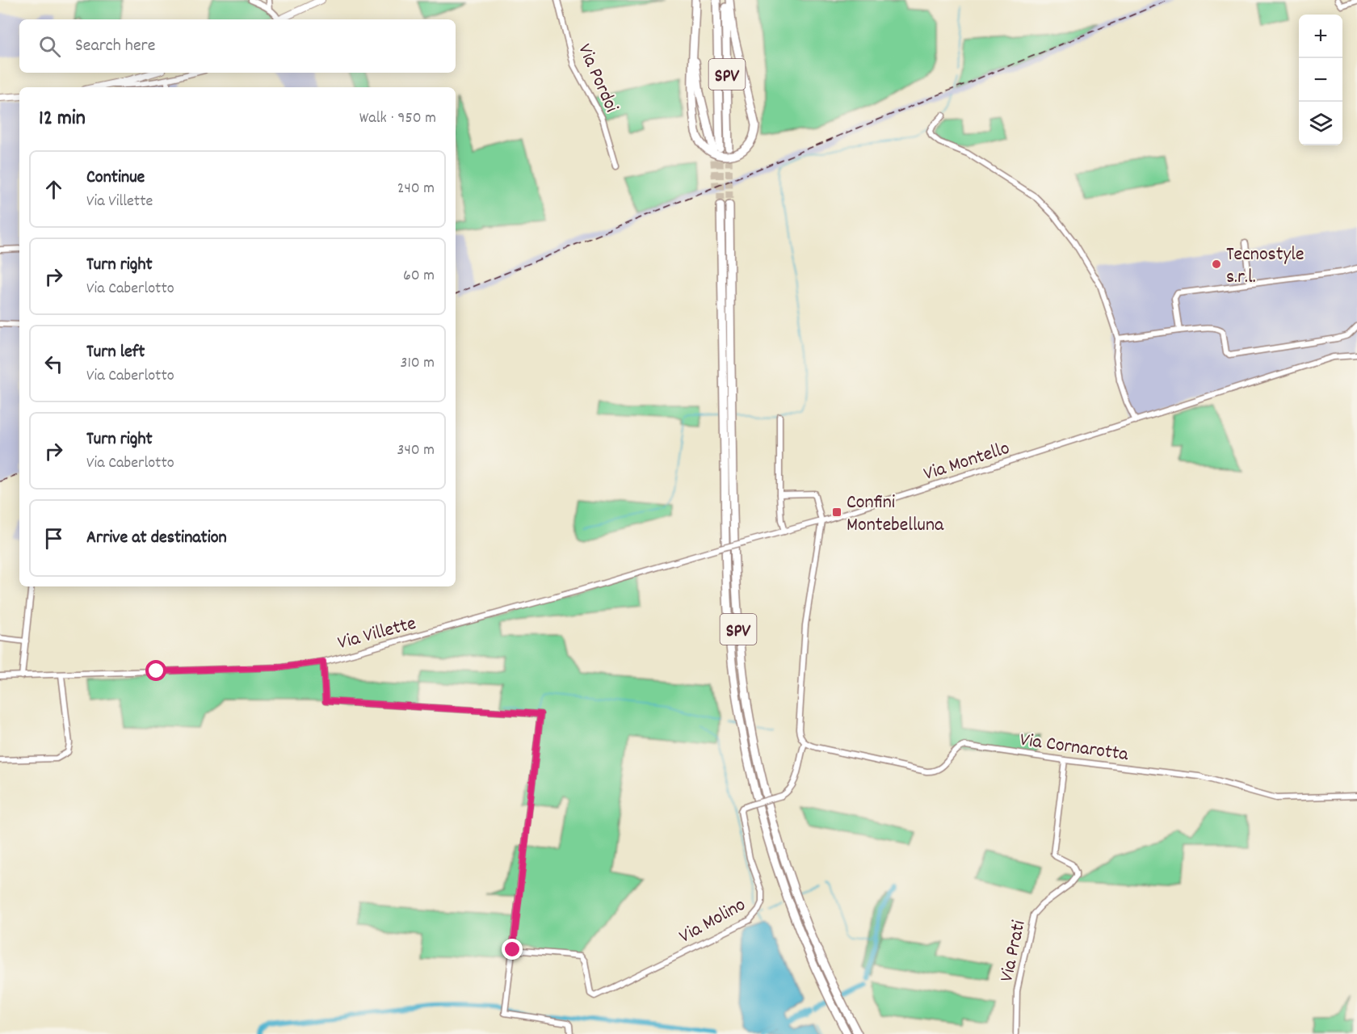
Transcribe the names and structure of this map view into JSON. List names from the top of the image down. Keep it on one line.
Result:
{"streets":{"highway":["SPV"],"street":["Via Pordoi","Via Montello","Via Villette","Via Cornarotta","Via Molino","Via Prati"]},"crossings":[["Via Montello","Via Villette"],["Via Cornarotta","Via Molino"],["Via Cornarotta","Via Prati"]],"places":{"other":["Tecnostyle s.r.l."],"transit":["Confini Montebelluna"]},"page":{"map_buttons":["+","−"],"search":"Search here","heading":["12 min","Walk · 950 m"],"list":[["Continue","Via Villette","240 m"],["Turn right","Via Caberlotto","60 m"],["Turn left","Via Caberlotto","310 m"],["Turn right","Via Caberlotto","340 m"],"Arrive at destination"]}}
